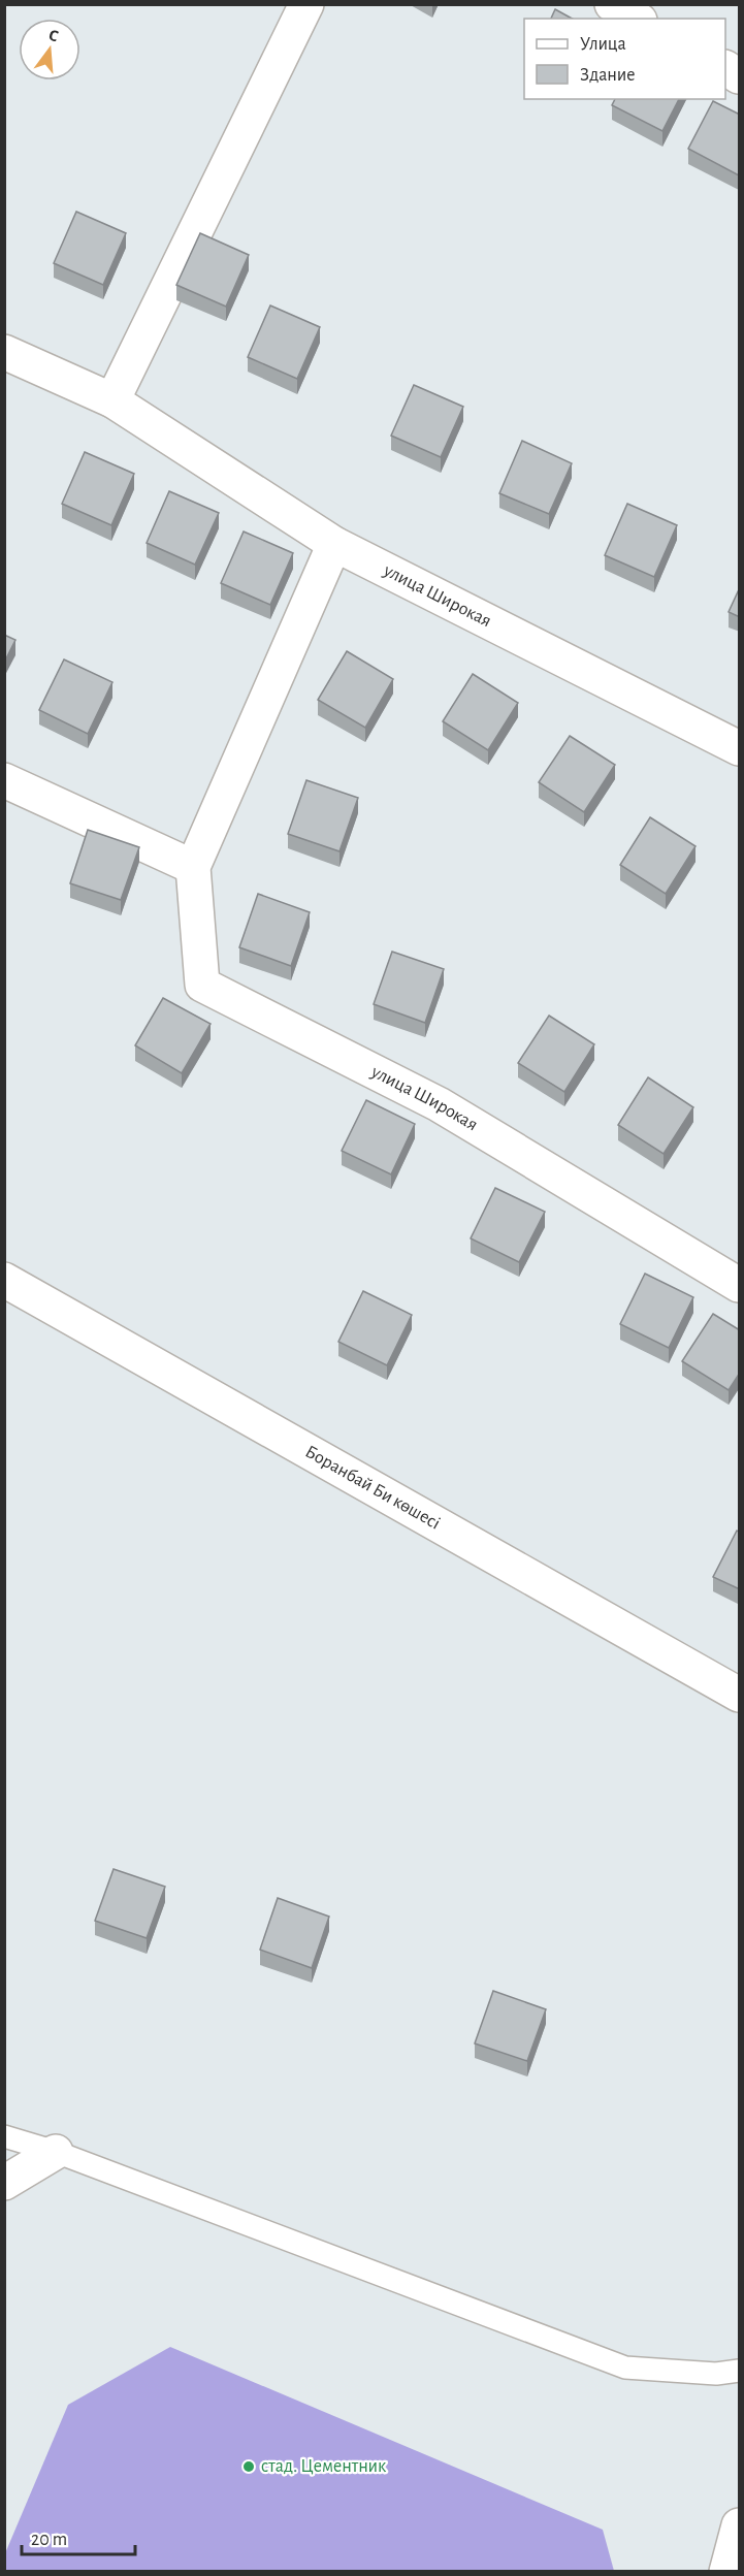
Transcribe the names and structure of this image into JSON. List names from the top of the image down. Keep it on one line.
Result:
{"streets":{"street":["улица Широкая","Боранбай Би көшесі"]},"places":["стад. Цементник"],"legend":["Улица","Здание"],"scale_bar":"20 m","north":"top"}
